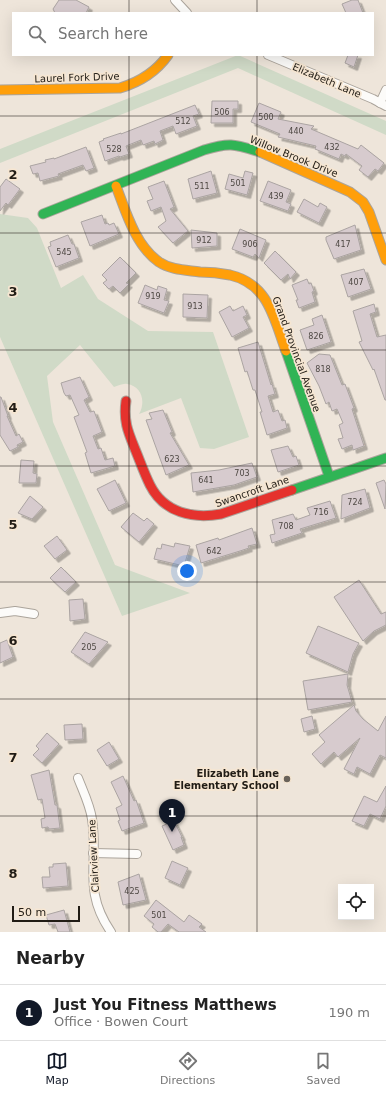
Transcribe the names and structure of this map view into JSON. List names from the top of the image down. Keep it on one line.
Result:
{"streets":{"street":["Laurel Fork Drive","Elizabeth Lane","Willow Brook Drive","Grand Provincial Avenue","Swancroft Lane","Clairview Lane"]},"crossings":[["Willow Brook Drive","Grand Provincial Avenue"],["Grand Provincial Avenue","Swancroft Lane"]],"places":["Elizabeth Lane Elementary School"],"house_numbers":["506","500","512","440","432","528","501","511","439","912","906","417","545","407","919","913","826","818","623","703","641","724","716","708","642","205","425","501"],"scale_bar":"50 m","page":{"search":"Search here","pins":"1","scale":"50 m","heading":"Nearby","list":[{"mark":"1","name":"Just You Fitness Matthews","note":"Office · Bowen Court","value":"190 m"}],"nav":["Map","Directions","Saved"]},"grid":{"rows":["2","3","4","5","6","7","8"]}}
